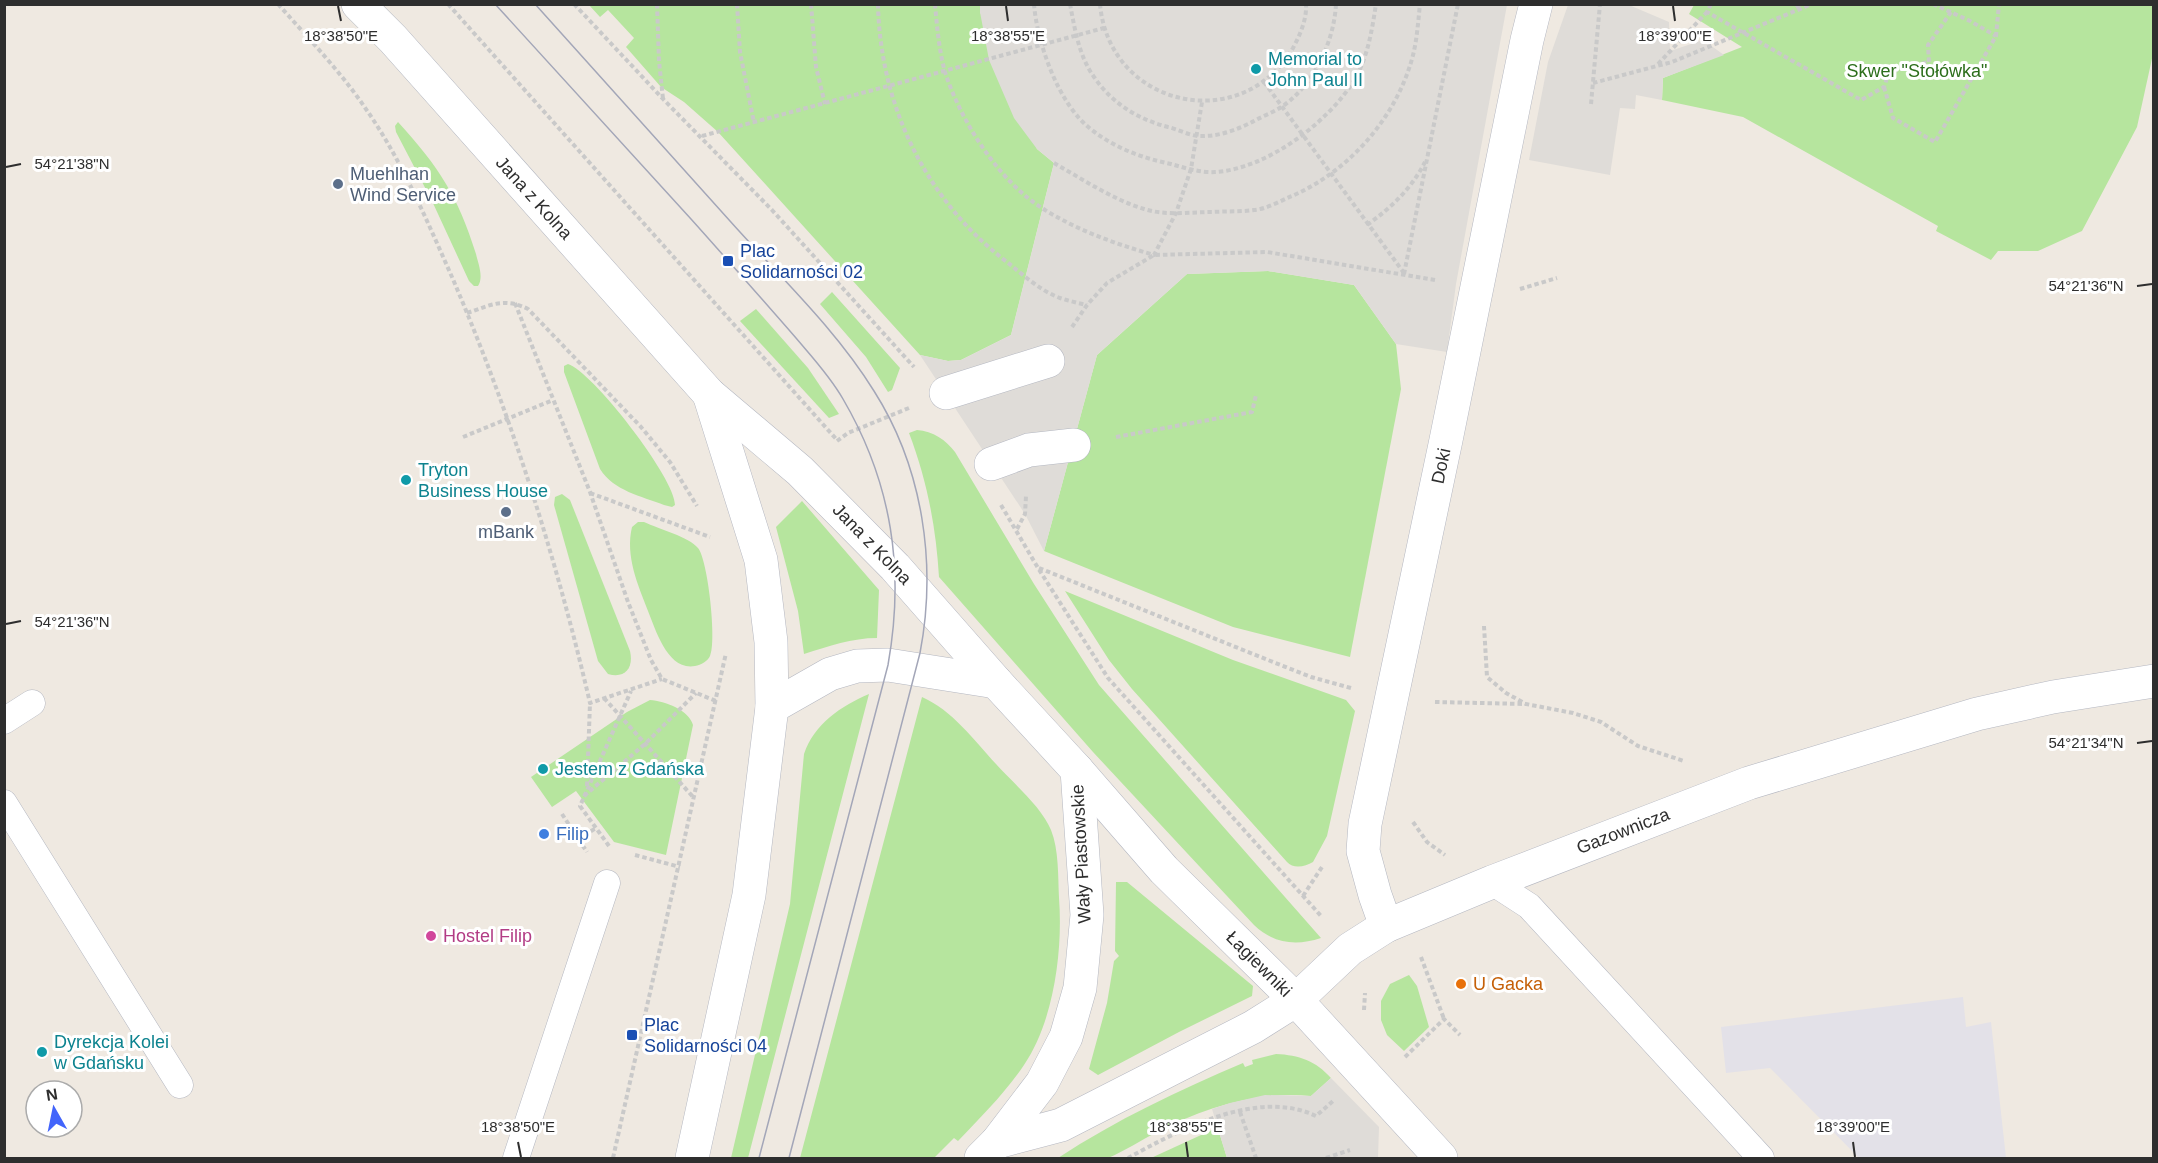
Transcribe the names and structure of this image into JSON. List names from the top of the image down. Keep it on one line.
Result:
{"streets":{"street":["Jana z Kolna","Doki","Gazownicza","Wały Piastowskie","Łagiewniki"]},"crossings":[["Jana z Kolna","Wały Piastowskie"],["Doki","Gazownicza"],["Gazownicza","Wały Piastowskie"],["Gazownicza","Łagiewniki"],["Wały Piastowskie","Łagiewniki"]],"parks":["Skwer \"Stołówka\""],"places":{"other":["Memorial to John Paul II","Muehlhan Wind Service","Tryton Business House","mBank","Jestem z Gdańska","Filip","Hostel Filip","U Gacka","Dyrekcja Kolei w Gdańsku"],"transit":["Plac Solidarności 02","Plac Solidarności 04"]},"north":"top","coordinates":["18°38'50\"E","18°38'55\"E","18°39'00\"E","54°21'38\"N","54°21'36\"N","54°21'34\"N"]}
